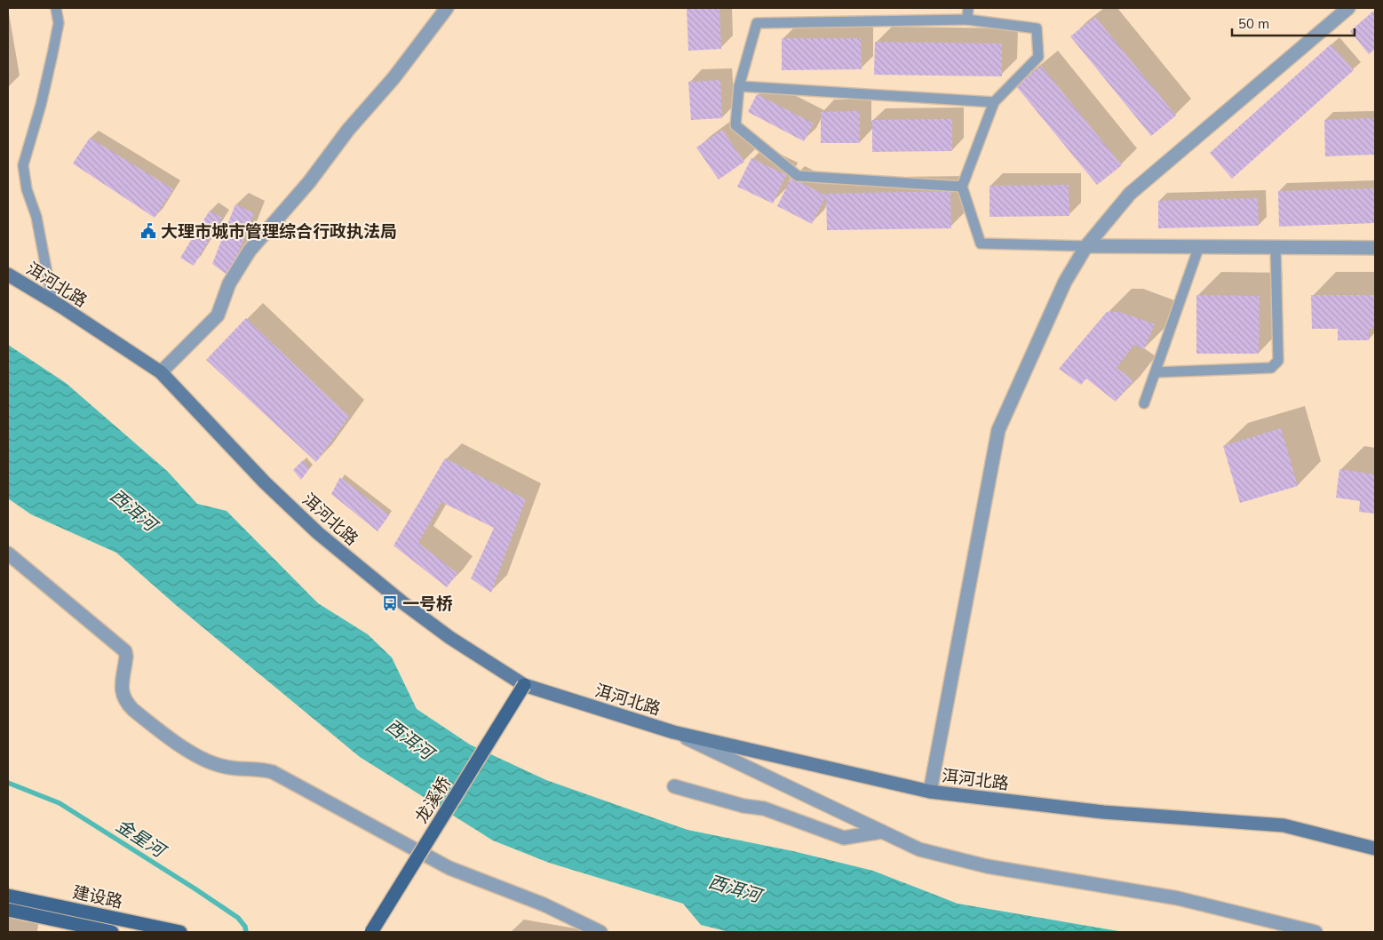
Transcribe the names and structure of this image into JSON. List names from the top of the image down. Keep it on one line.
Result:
{"streets":{"main road":["龙溪桥","建设路"],"street":["洱河北路"]},"crossings":[["洱河北路","龙溪桥"]],"water":["西洱河","金星河"],"places":{"public building":["大理市城市管理综合行政执法局"],"bus stop":["一号桥"]},"scale_bar":"50 m"}
